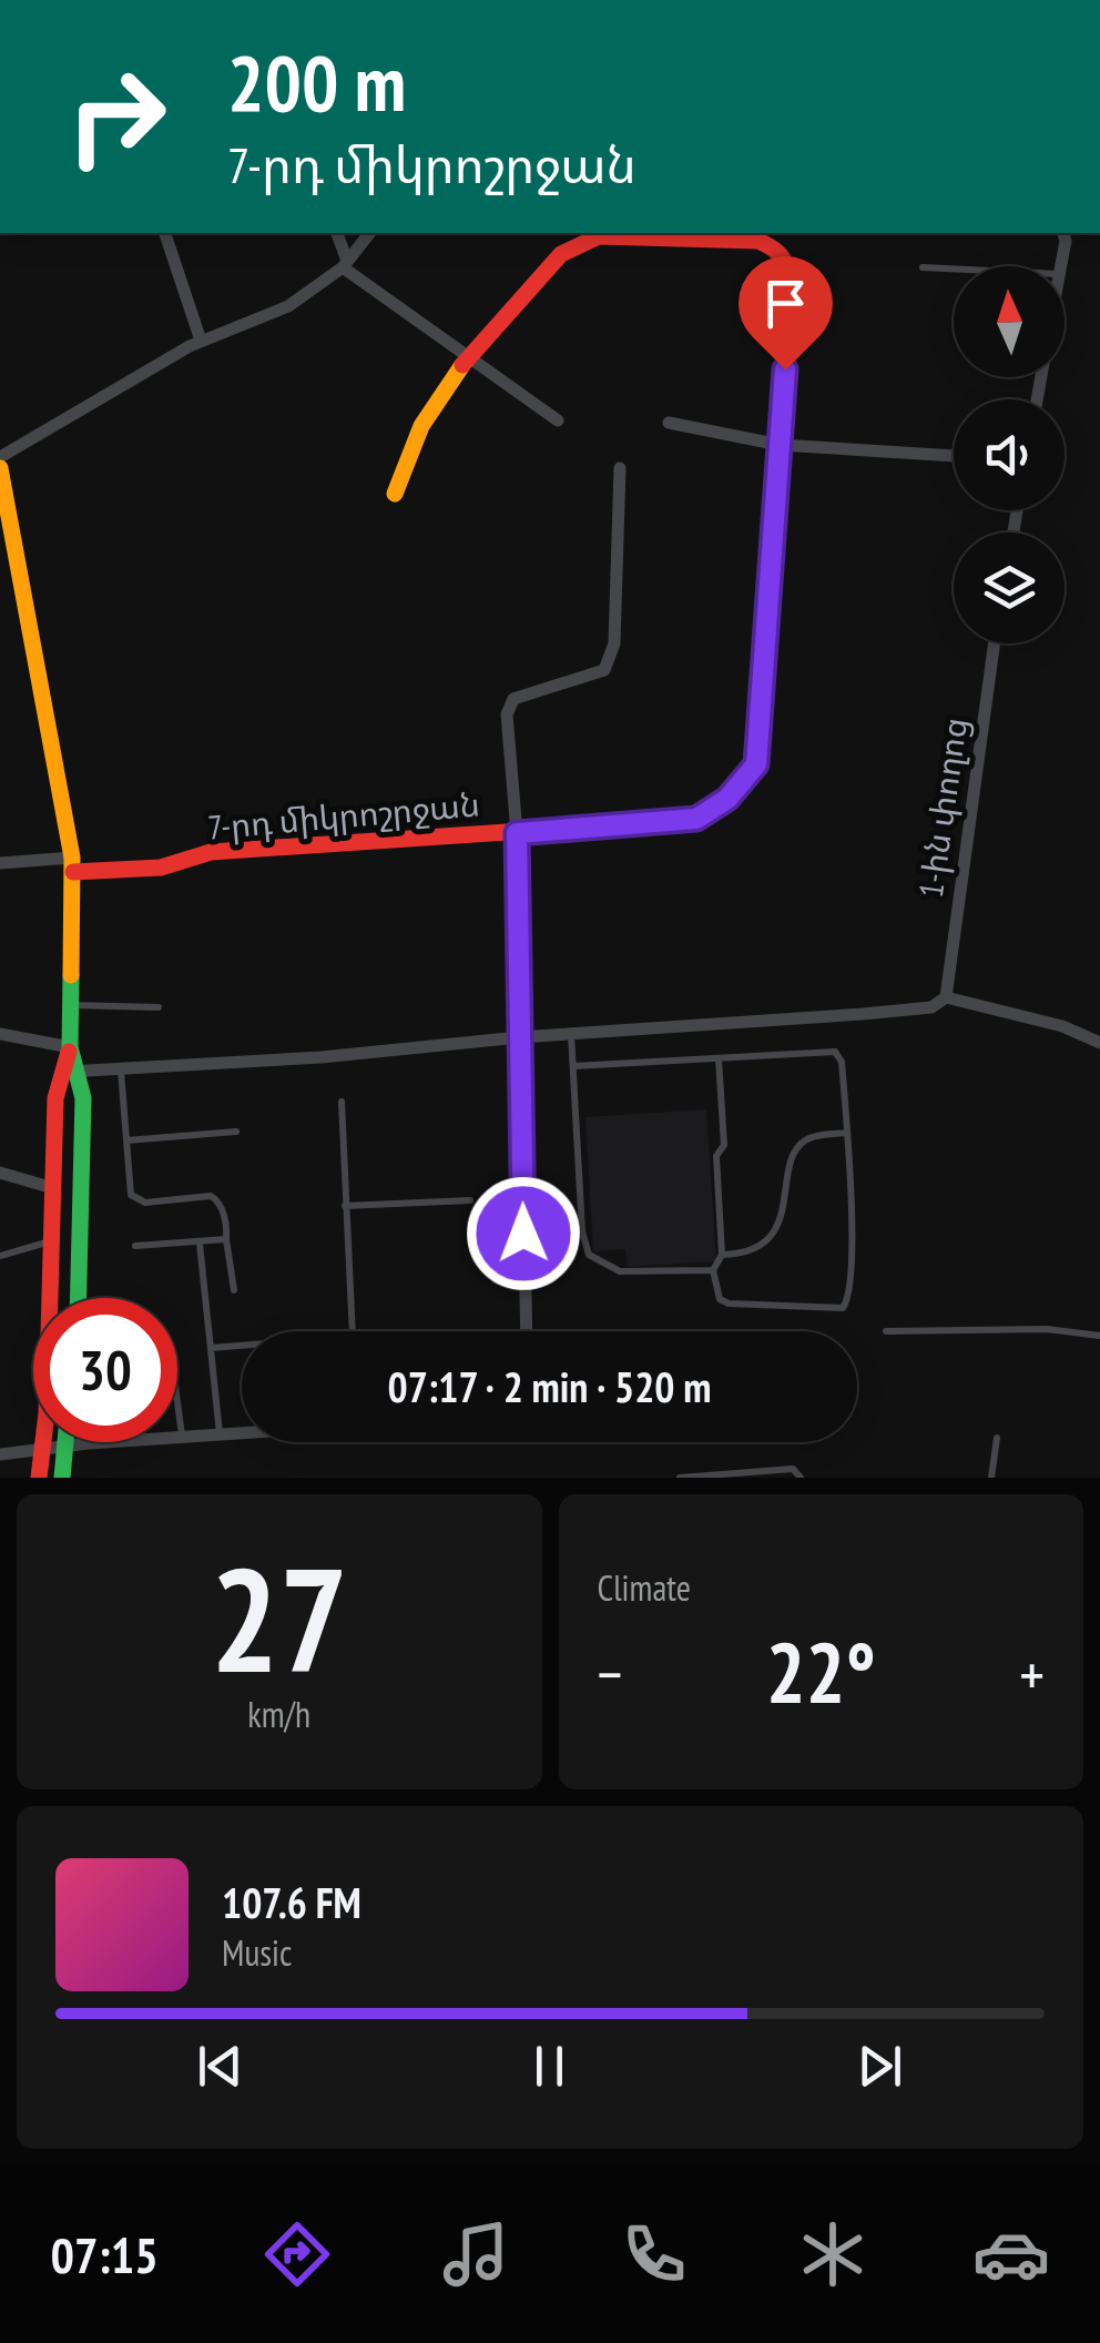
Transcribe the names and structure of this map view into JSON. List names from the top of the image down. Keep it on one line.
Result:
{"streets":{"street":["1-ին փողոց","7-րդ միկրոշրջան"]},"north":"top","page":{"turn":["200 m","7-րդ միկրոշրջան"],"limit":"30","trip":"07:17 · 2 min · 520 m","tile":[["27","km/h"],"Climate"],"heat":["−","22°","+"],"song":["107.6 FM","Music"],"tabs":"07:15"}}
